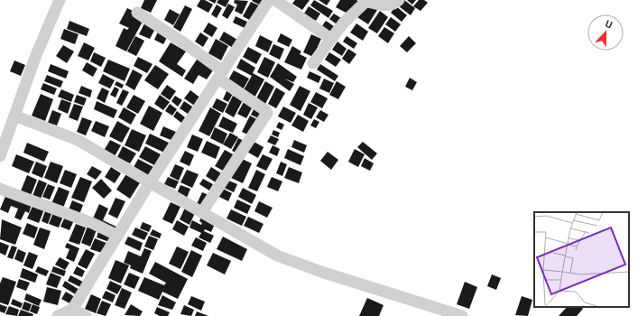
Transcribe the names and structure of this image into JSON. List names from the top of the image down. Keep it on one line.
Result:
{"north":"top"}
